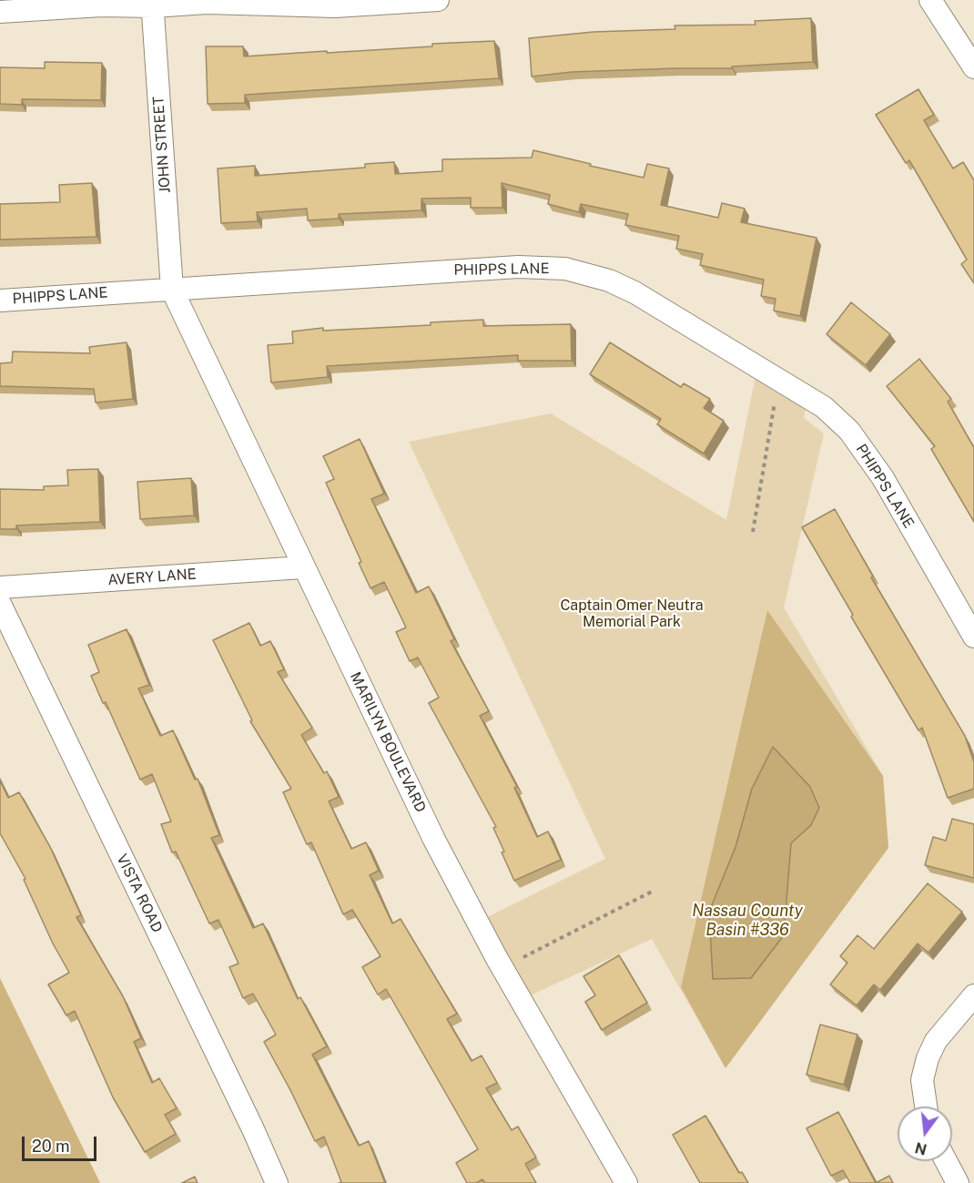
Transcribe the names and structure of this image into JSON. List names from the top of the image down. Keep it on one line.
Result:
{"streets":{"street":["JOHN STREET","PHIPPS LANE","AVERY LANE","MARILYN BOULEVARD","VISTA ROAD"]},"crossings":[["JOHN STREET","PHIPPS LANE"],["JOHN STREET","MARILYN BOULEVARD"],["PHIPPS LANE","MARILYN BOULEVARD"],["AVERY LANE","MARILYN BOULEVARD"]],"water":["Nassau County Basin #336"],"parks":["Captain Omer Neutra Memorial Park"],"scale_bar":"20 m","north":"bottom"}
